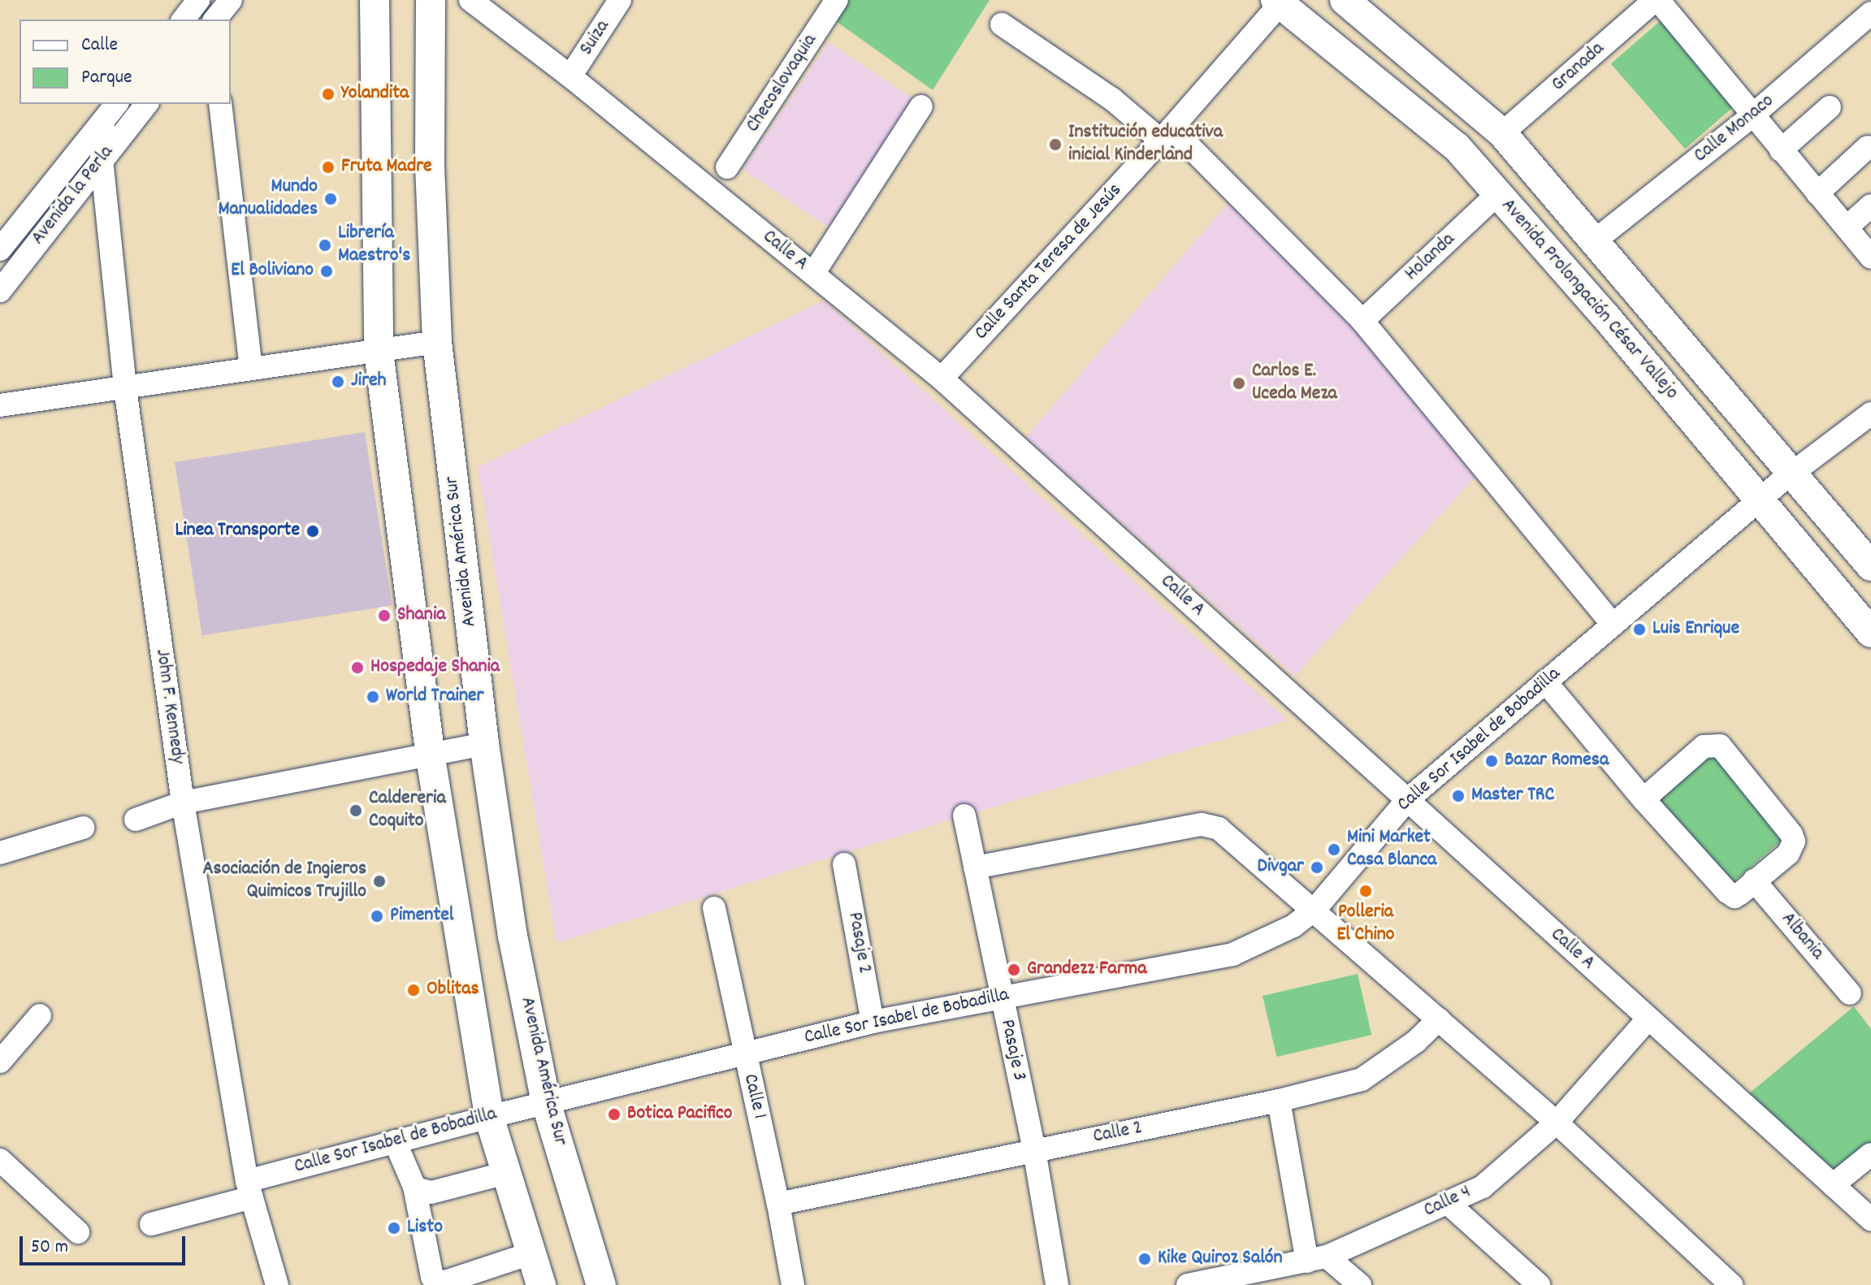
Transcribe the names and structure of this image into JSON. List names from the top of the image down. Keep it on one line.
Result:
{"streets":{"main road":["Avenida Prolongación César Vallejo","Avenida América Sur"],"street":["Suiza","Granada","Checoslovaquia","Calle Monaco","Avenida la Perla","Calle A","Holanda","Calle Santa Teresa de Jesús","John F. Kennedy","Calle Sor Isabel de Bobadilla","Albania","Pasaje 2","Pasaje 3","Calle 1","Calle 2","Calle 4"]},"crossings":[["Suiza","Calle A"],["Avenida la Perla","John F. Kennedy"],["Calle A","Calle Santa Teresa de Jesús"],["Calle A","Calle Sor Isabel de Bobadilla"],["Calle A","Calle 4"],["Holanda","Avenida Prolongación César Vallejo"],["Calle Santa Teresa de Jesús","Avenida Prolongación César Vallejo"],["Avenida Prolongación César Vallejo","Calle Sor Isabel de Bobadilla"],["Avenida América Sur","Calle Sor Isabel de Bobadilla"],["John F. Kennedy","Calle Sor Isabel de Bobadilla"],["Calle Sor Isabel de Bobadilla","Pasaje 2"],["Calle Sor Isabel de Bobadilla","Pasaje 3"],["Calle Sor Isabel de Bobadilla","Calle 1"],["Pasaje 3","Calle 2"],["Calle 1","Calle 2"]],"places":["Yolandita","Institución educativa inicial Kinderland","Fruta Madre","Mundo Manualidades","Librería Maestro's","El Boliviano","Jireh","Carlos E. Uceda Meza","Linea Transporte","Shania","Luis Enrique","Hospedaje Shania","World Trainer","Bazar Romesa","Master TRC","Caldereria Coquito","Mini Market Casa Blanca","Divgar","Asociación de Ingieros Quimicos Trujillo","Polleria El Chino","Pimentel","Grandezz Farma","Oblitas","Botica Pacifico","Listo","Kike Quiroz Salón"],"legend":["Calle","Parque"],"scale_bar":"50 m"}
